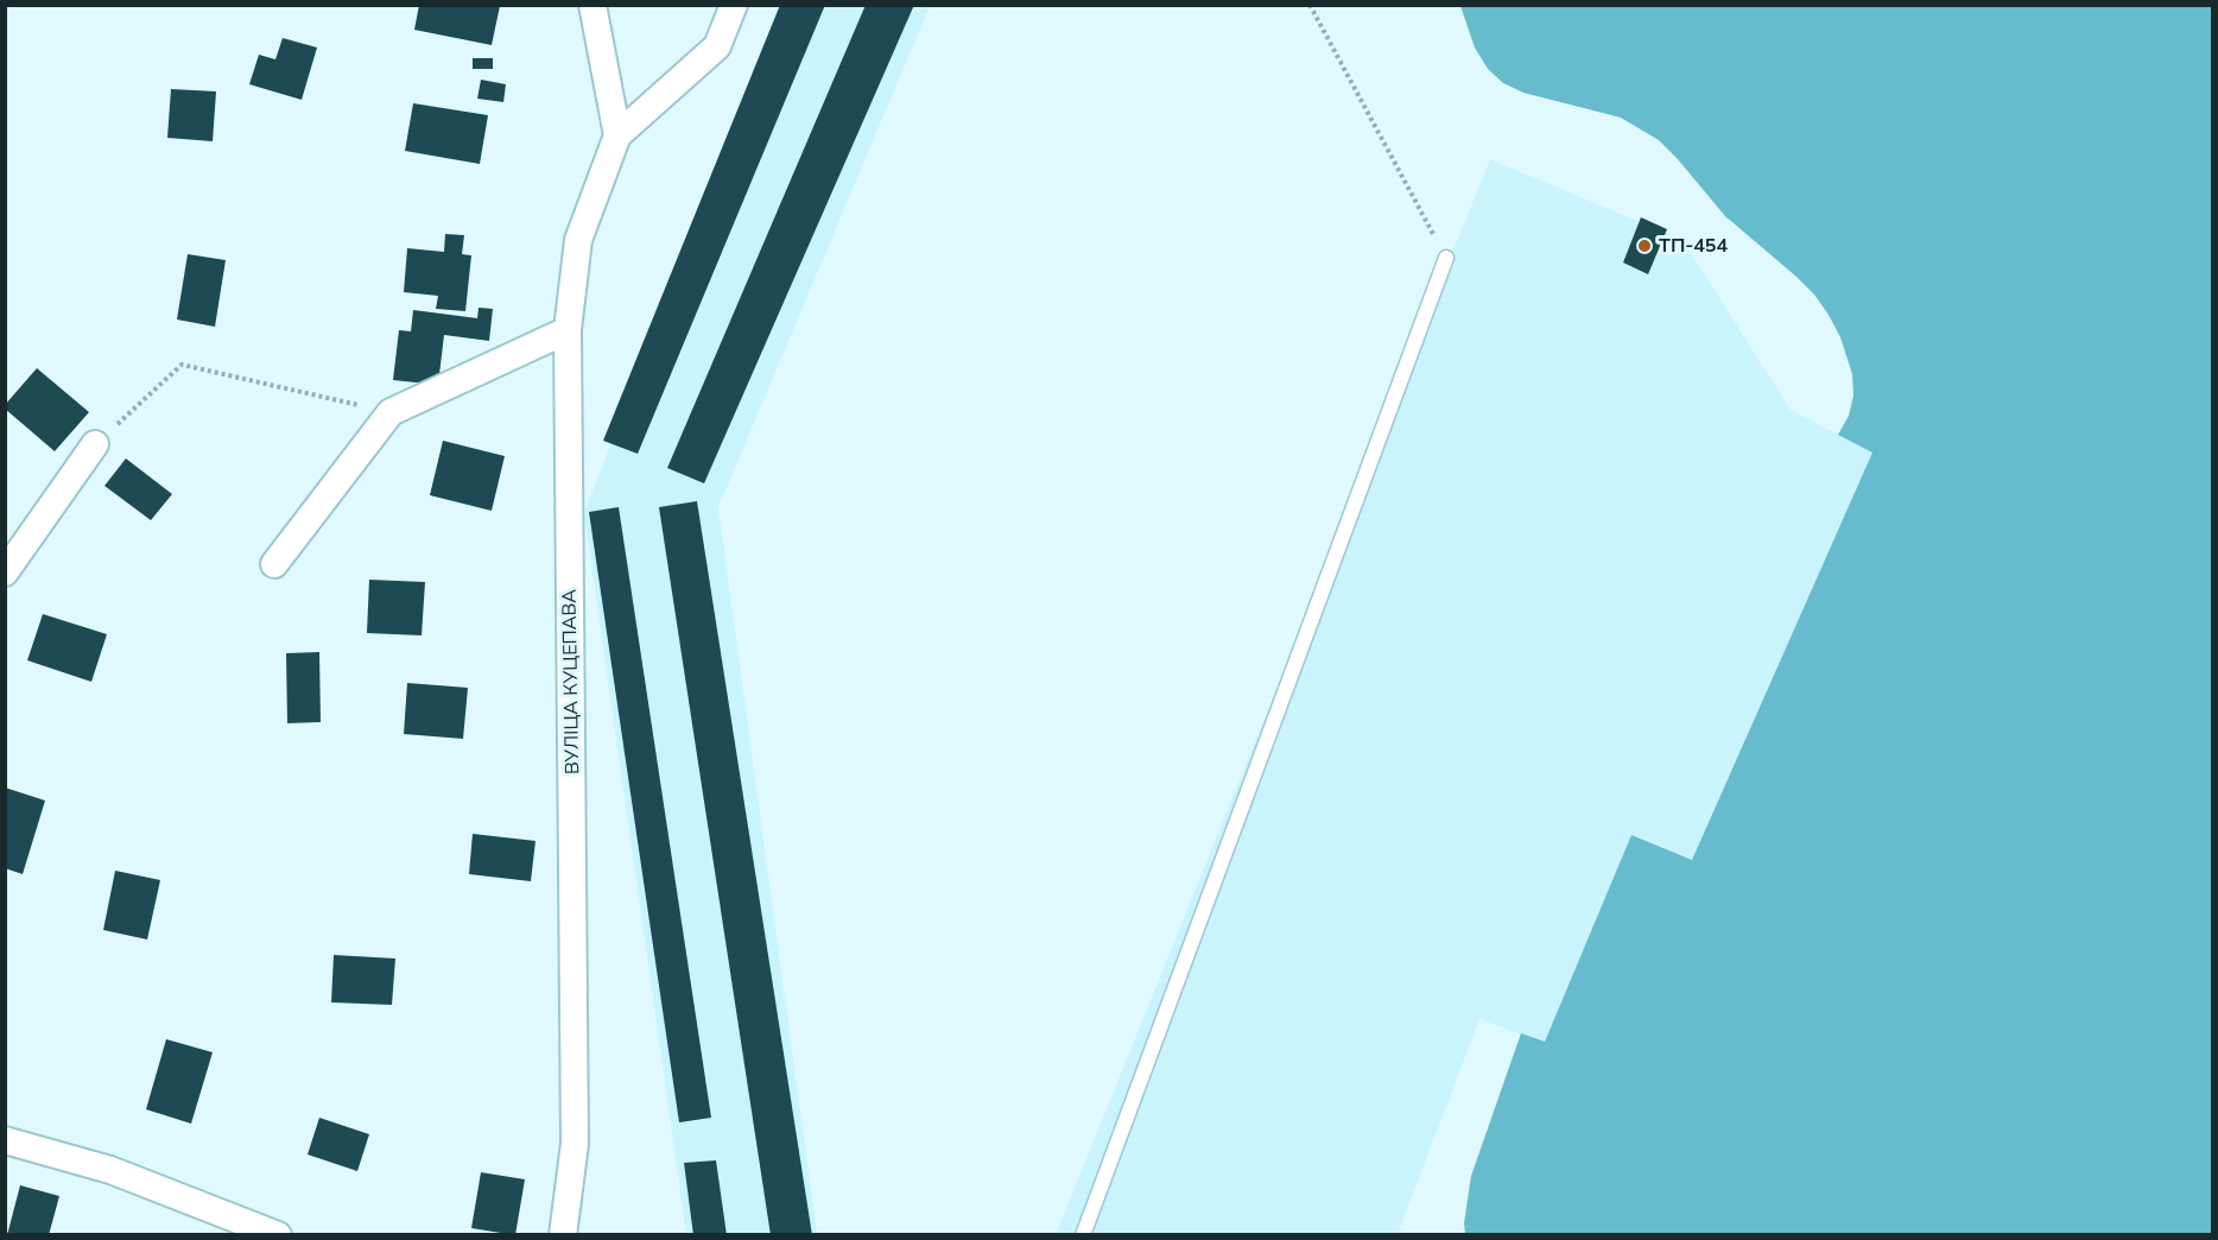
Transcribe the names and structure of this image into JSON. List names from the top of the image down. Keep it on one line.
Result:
{"streets":{"street":["ВУЛІЦА КУЦЕПАВА"]},"places":["ТП-454"]}
